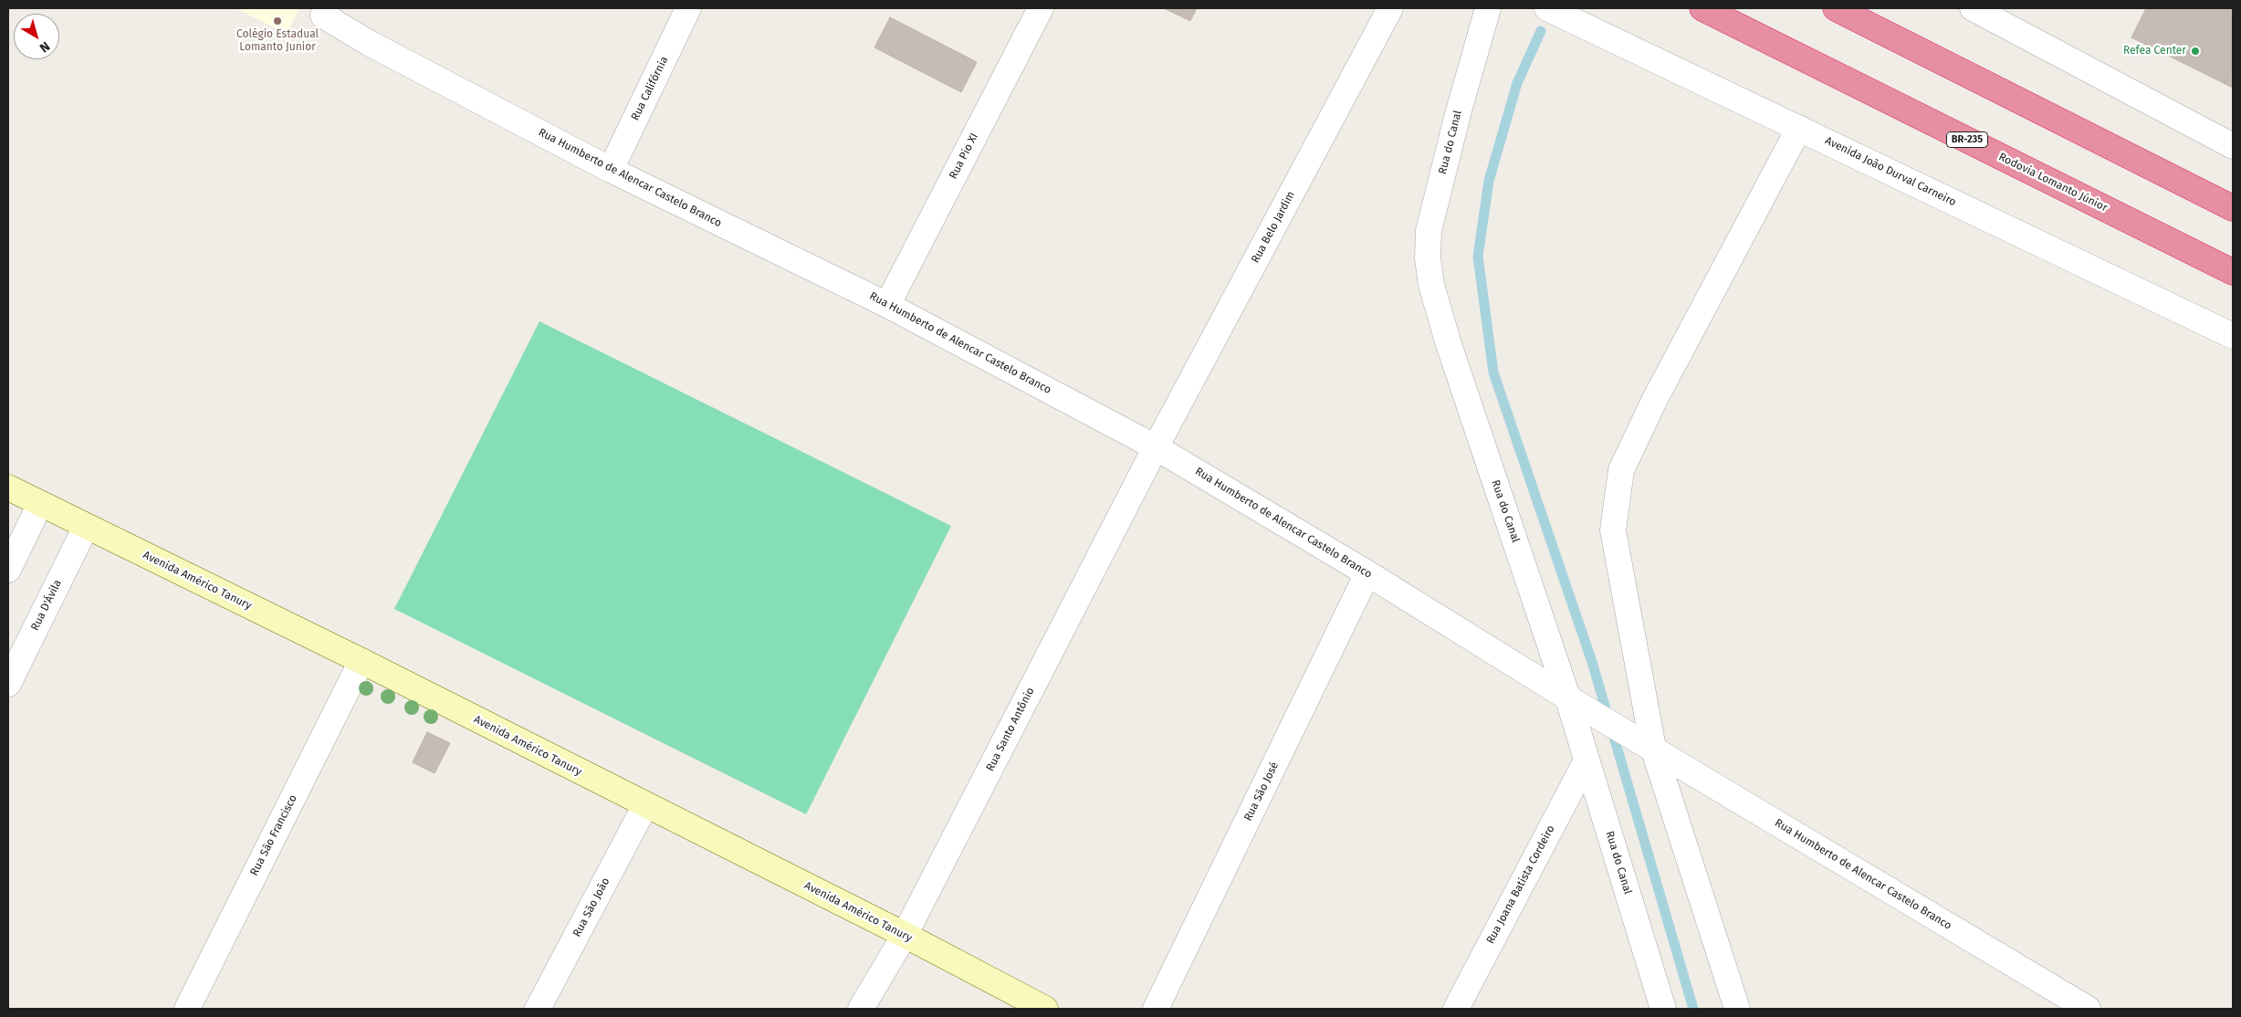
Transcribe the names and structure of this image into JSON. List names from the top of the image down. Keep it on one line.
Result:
{"streets":{"highway":["BR-235","Rodovia Lomanto Júnior"],"street":["Rua Califórnia","Rua do Canal","Rua Pio XI","Avenida João Durval Carneiro","Rua Humberto de Alencar Castelo Branco","Rua Belo Jardim","Avenida Américo Tanury","Rua D'Ávila","Rua Santo Antônio","Rua São José","Rua São Francisco","Rua Joana Batista Cordeiro","Rua São João"]},"crossings":[["Rua Califórnia","Rua Humberto de Alencar Castelo Branco"],["Rua do Canal","Rua Humberto de Alencar Castelo Branco"],["Rua do Canal","Rua Joana Batista Cordeiro"],["Rua Pio XI","Rua Humberto de Alencar Castelo Branco"],["Rua Humberto de Alencar Castelo Branco","Rua Belo Jardim"],["Rua Humberto de Alencar Castelo Branco","Rua Santo Antônio"],["Rua Humberto de Alencar Castelo Branco","Rua São José"],["Rua Belo Jardim","Rua Santo Antônio"],["Avenida Américo Tanury","Rua D'Ávila"],["Avenida Américo Tanury","Rua Santo Antônio"],["Avenida Américo Tanury","Rua São Francisco"],["Avenida Américo Tanury","Rua São João"]],"places":["Colégio Estadual Lomanto Junior","Refea Center"],"north":"bottom right"}
